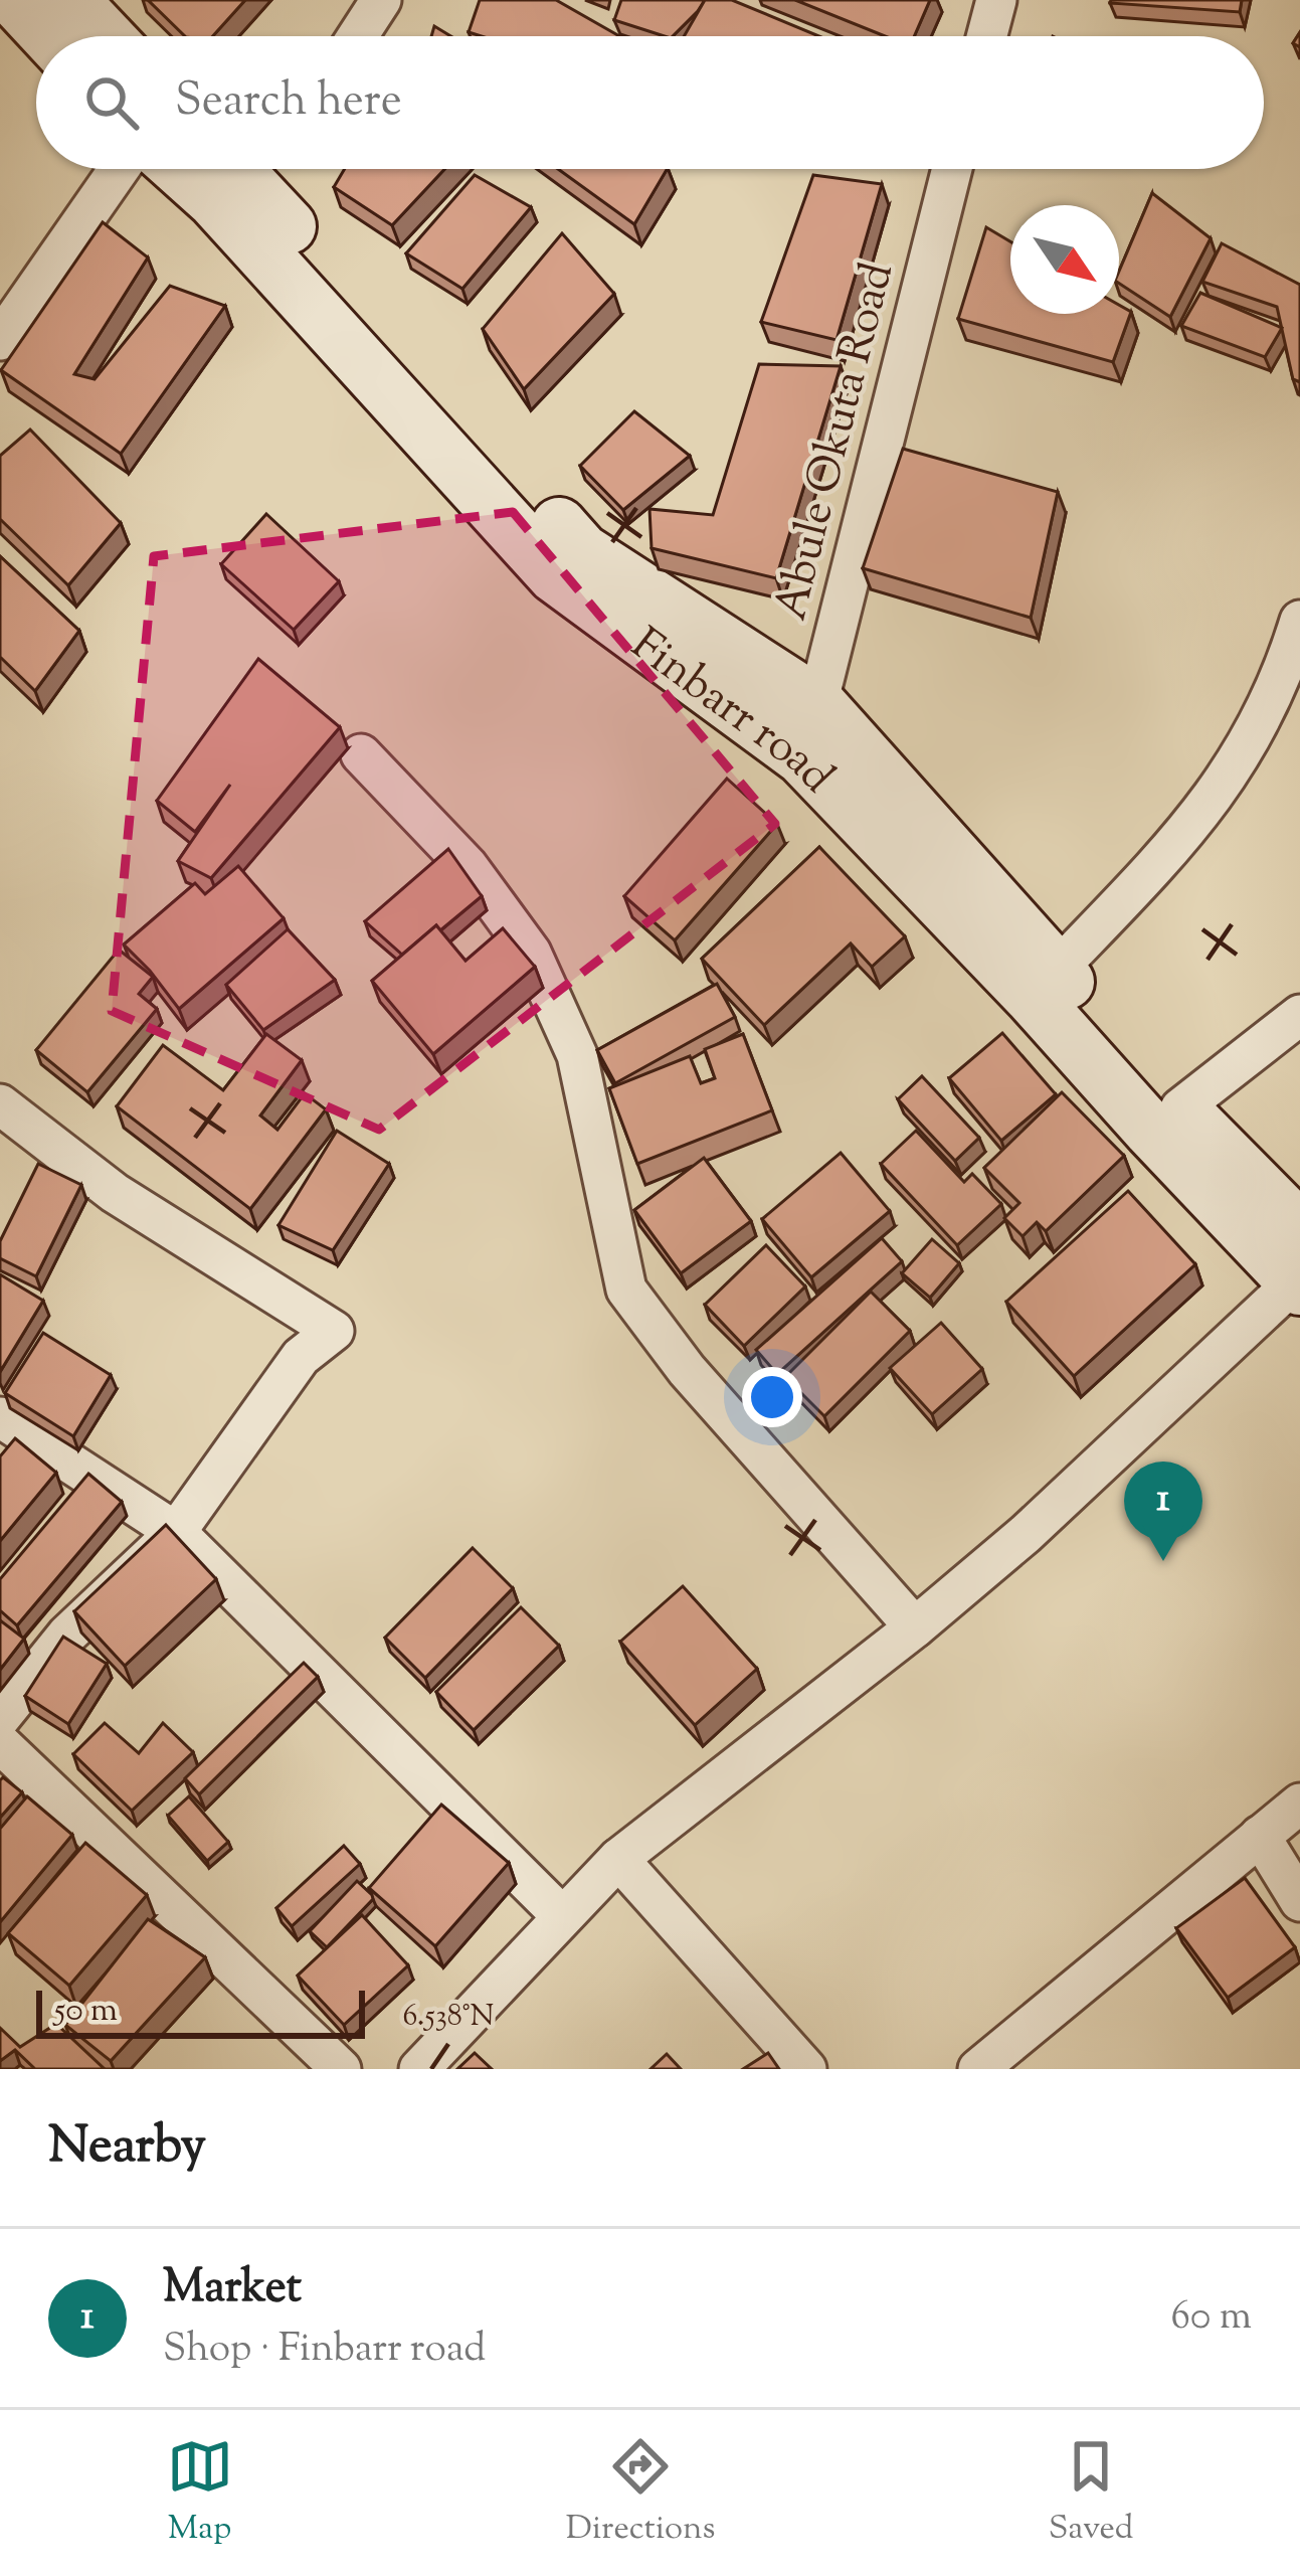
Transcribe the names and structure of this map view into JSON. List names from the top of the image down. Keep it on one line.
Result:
{"streets":{"main road":["Finbarr road"],"street":["Abule Okuta Road"]},"crossings":[["Abule Okuta Road","Finbarr road"]],"scale_bar":"50 m","north":"bottom right","page":{"search":"Search here","pins":"1","scale":"50 m","heading":"Nearby","list":[{"mark":"1","name":"Market","note":"Shop · Finbarr road","value":"60 m"}],"nav":["Map","Directions","Saved"]},"coordinates":["6.538°N"]}
